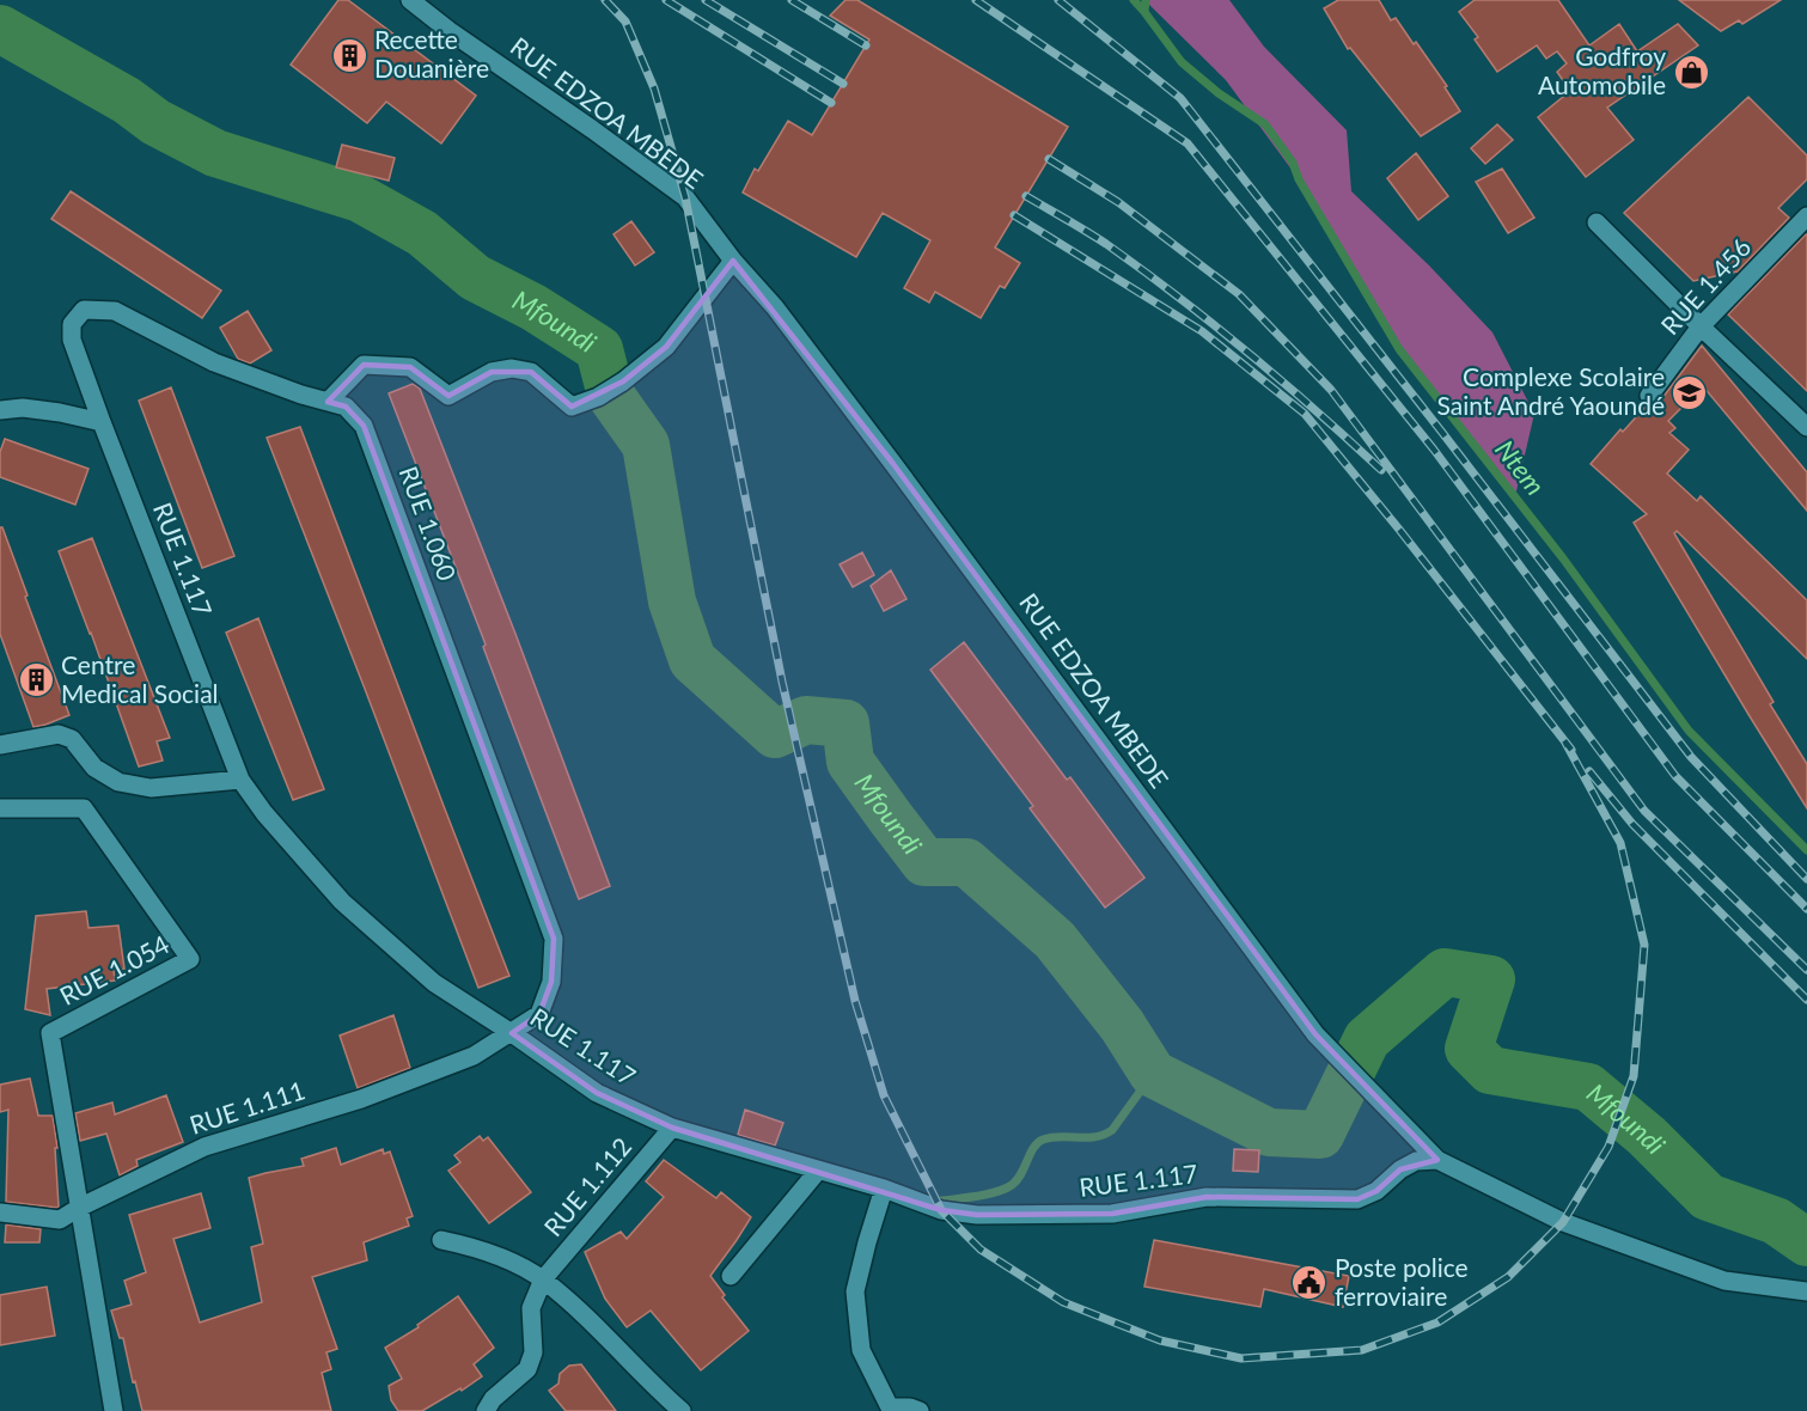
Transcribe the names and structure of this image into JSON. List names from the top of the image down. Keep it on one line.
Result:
{"streets":{"street":["RUE EDZOA MBEDE","RUE 1.456","RUE 1.060","RUE 1.117","RUE 1.054","RUE 1.111","RUE 1.112"]},"crossings":[["RUE EDZOA MBEDE","RUE 1.117"],["RUE 1.060","RUE 1.117"],["RUE 1.060","RUE 1.111"],["RUE 1.117","RUE 1.111"],["RUE 1.117","RUE 1.112"],["RUE 1.054","RUE 1.111"]],"water":["Mfoundi","Ntem"],"places":{"building":["Recette Douanière","Centre Medical Social"],"shop":["Godfroy Automobile"],"school or university":["Complexe Scolaire Saint André Yaoundé"],"public building":["Poste police ferroviaire"]}}
